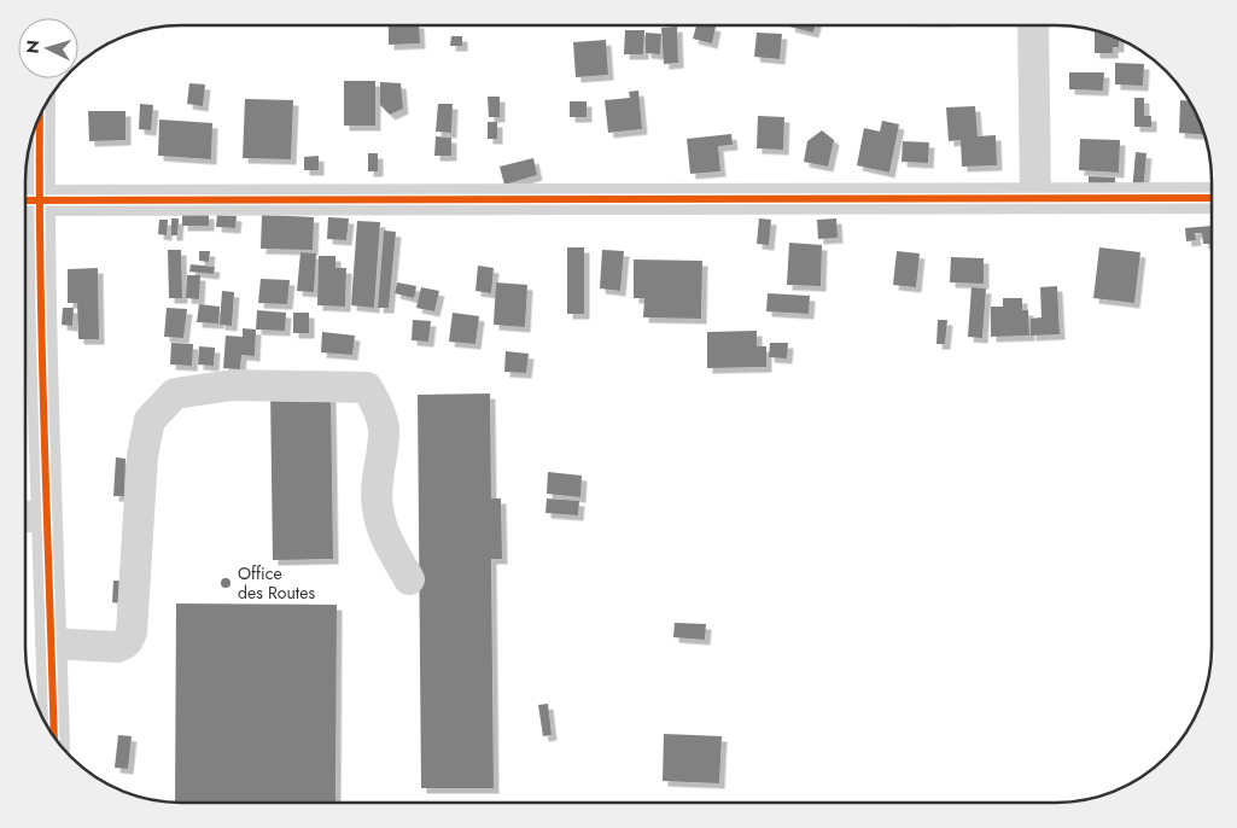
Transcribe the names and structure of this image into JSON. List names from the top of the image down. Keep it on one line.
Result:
{"places":["Office des Routes"],"north":"left"}
